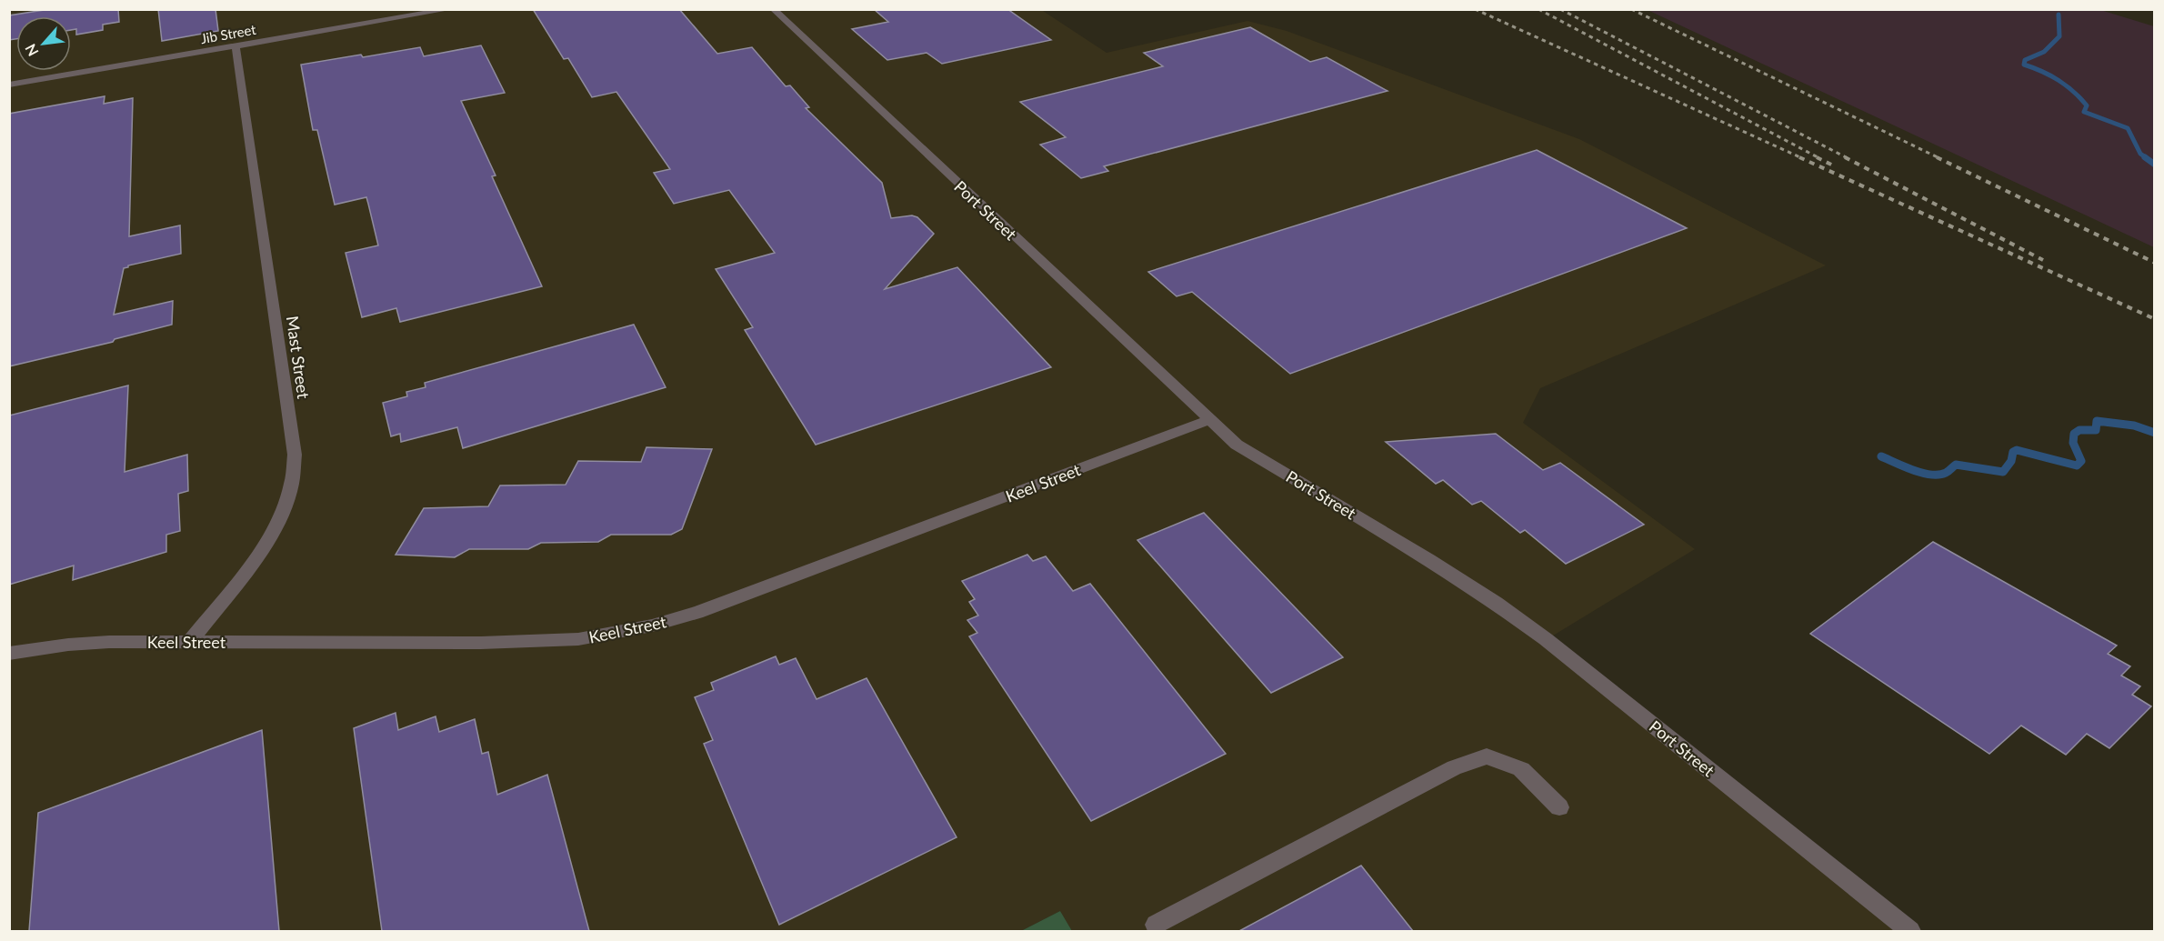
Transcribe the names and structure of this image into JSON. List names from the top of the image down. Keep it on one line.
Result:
{"streets":{"street":["Jib Street","Port Street","Mast Street","Keel Street"]},"crossings":[["Jib Street","Mast Street"],["Port Street","Keel Street"],["Mast Street","Keel Street"]],"north":"bottom left"}
